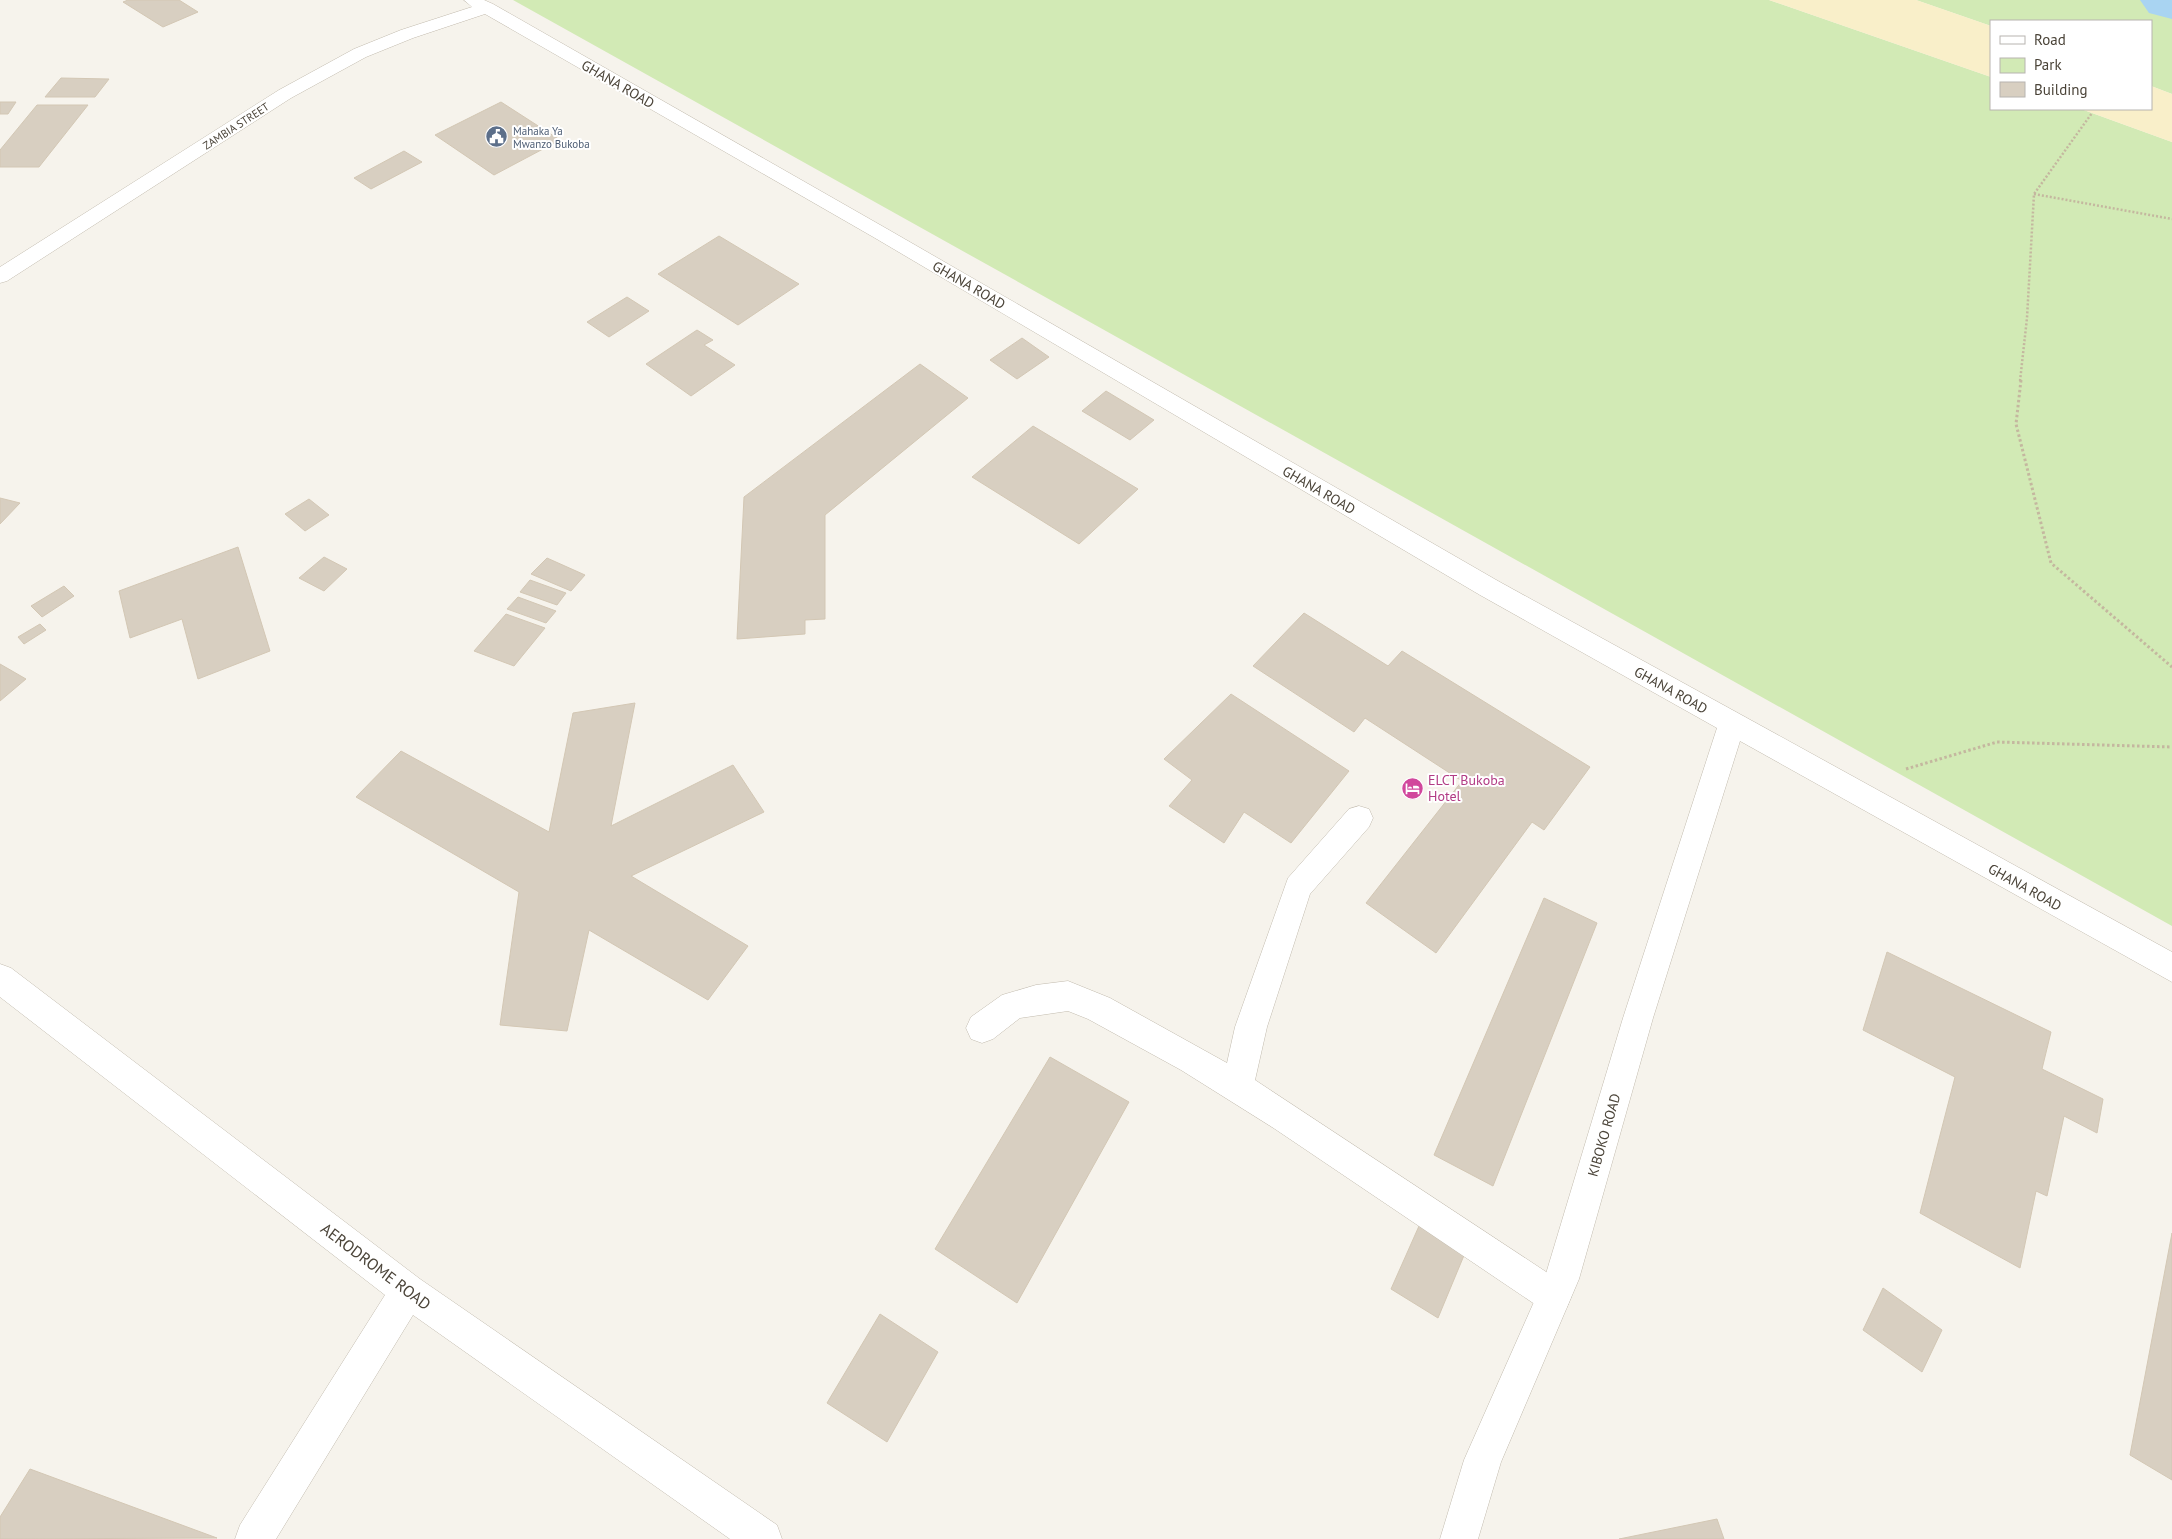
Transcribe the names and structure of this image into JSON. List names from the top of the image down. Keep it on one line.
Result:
{"streets":{"street":["GHANA ROAD","ZAMBIA STREET","KIBOKO ROAD","AERODROME ROAD"]},"crossings":[["GHANA ROAD","ZAMBIA STREET"],["GHANA ROAD","KIBOKO ROAD"]],"places":{"public building":["Mahaka Ya Mwanzo Bukoba"],"hotel":["ELCT Bukoba Hotel"]},"legend":["Road","Park","Building"]}
